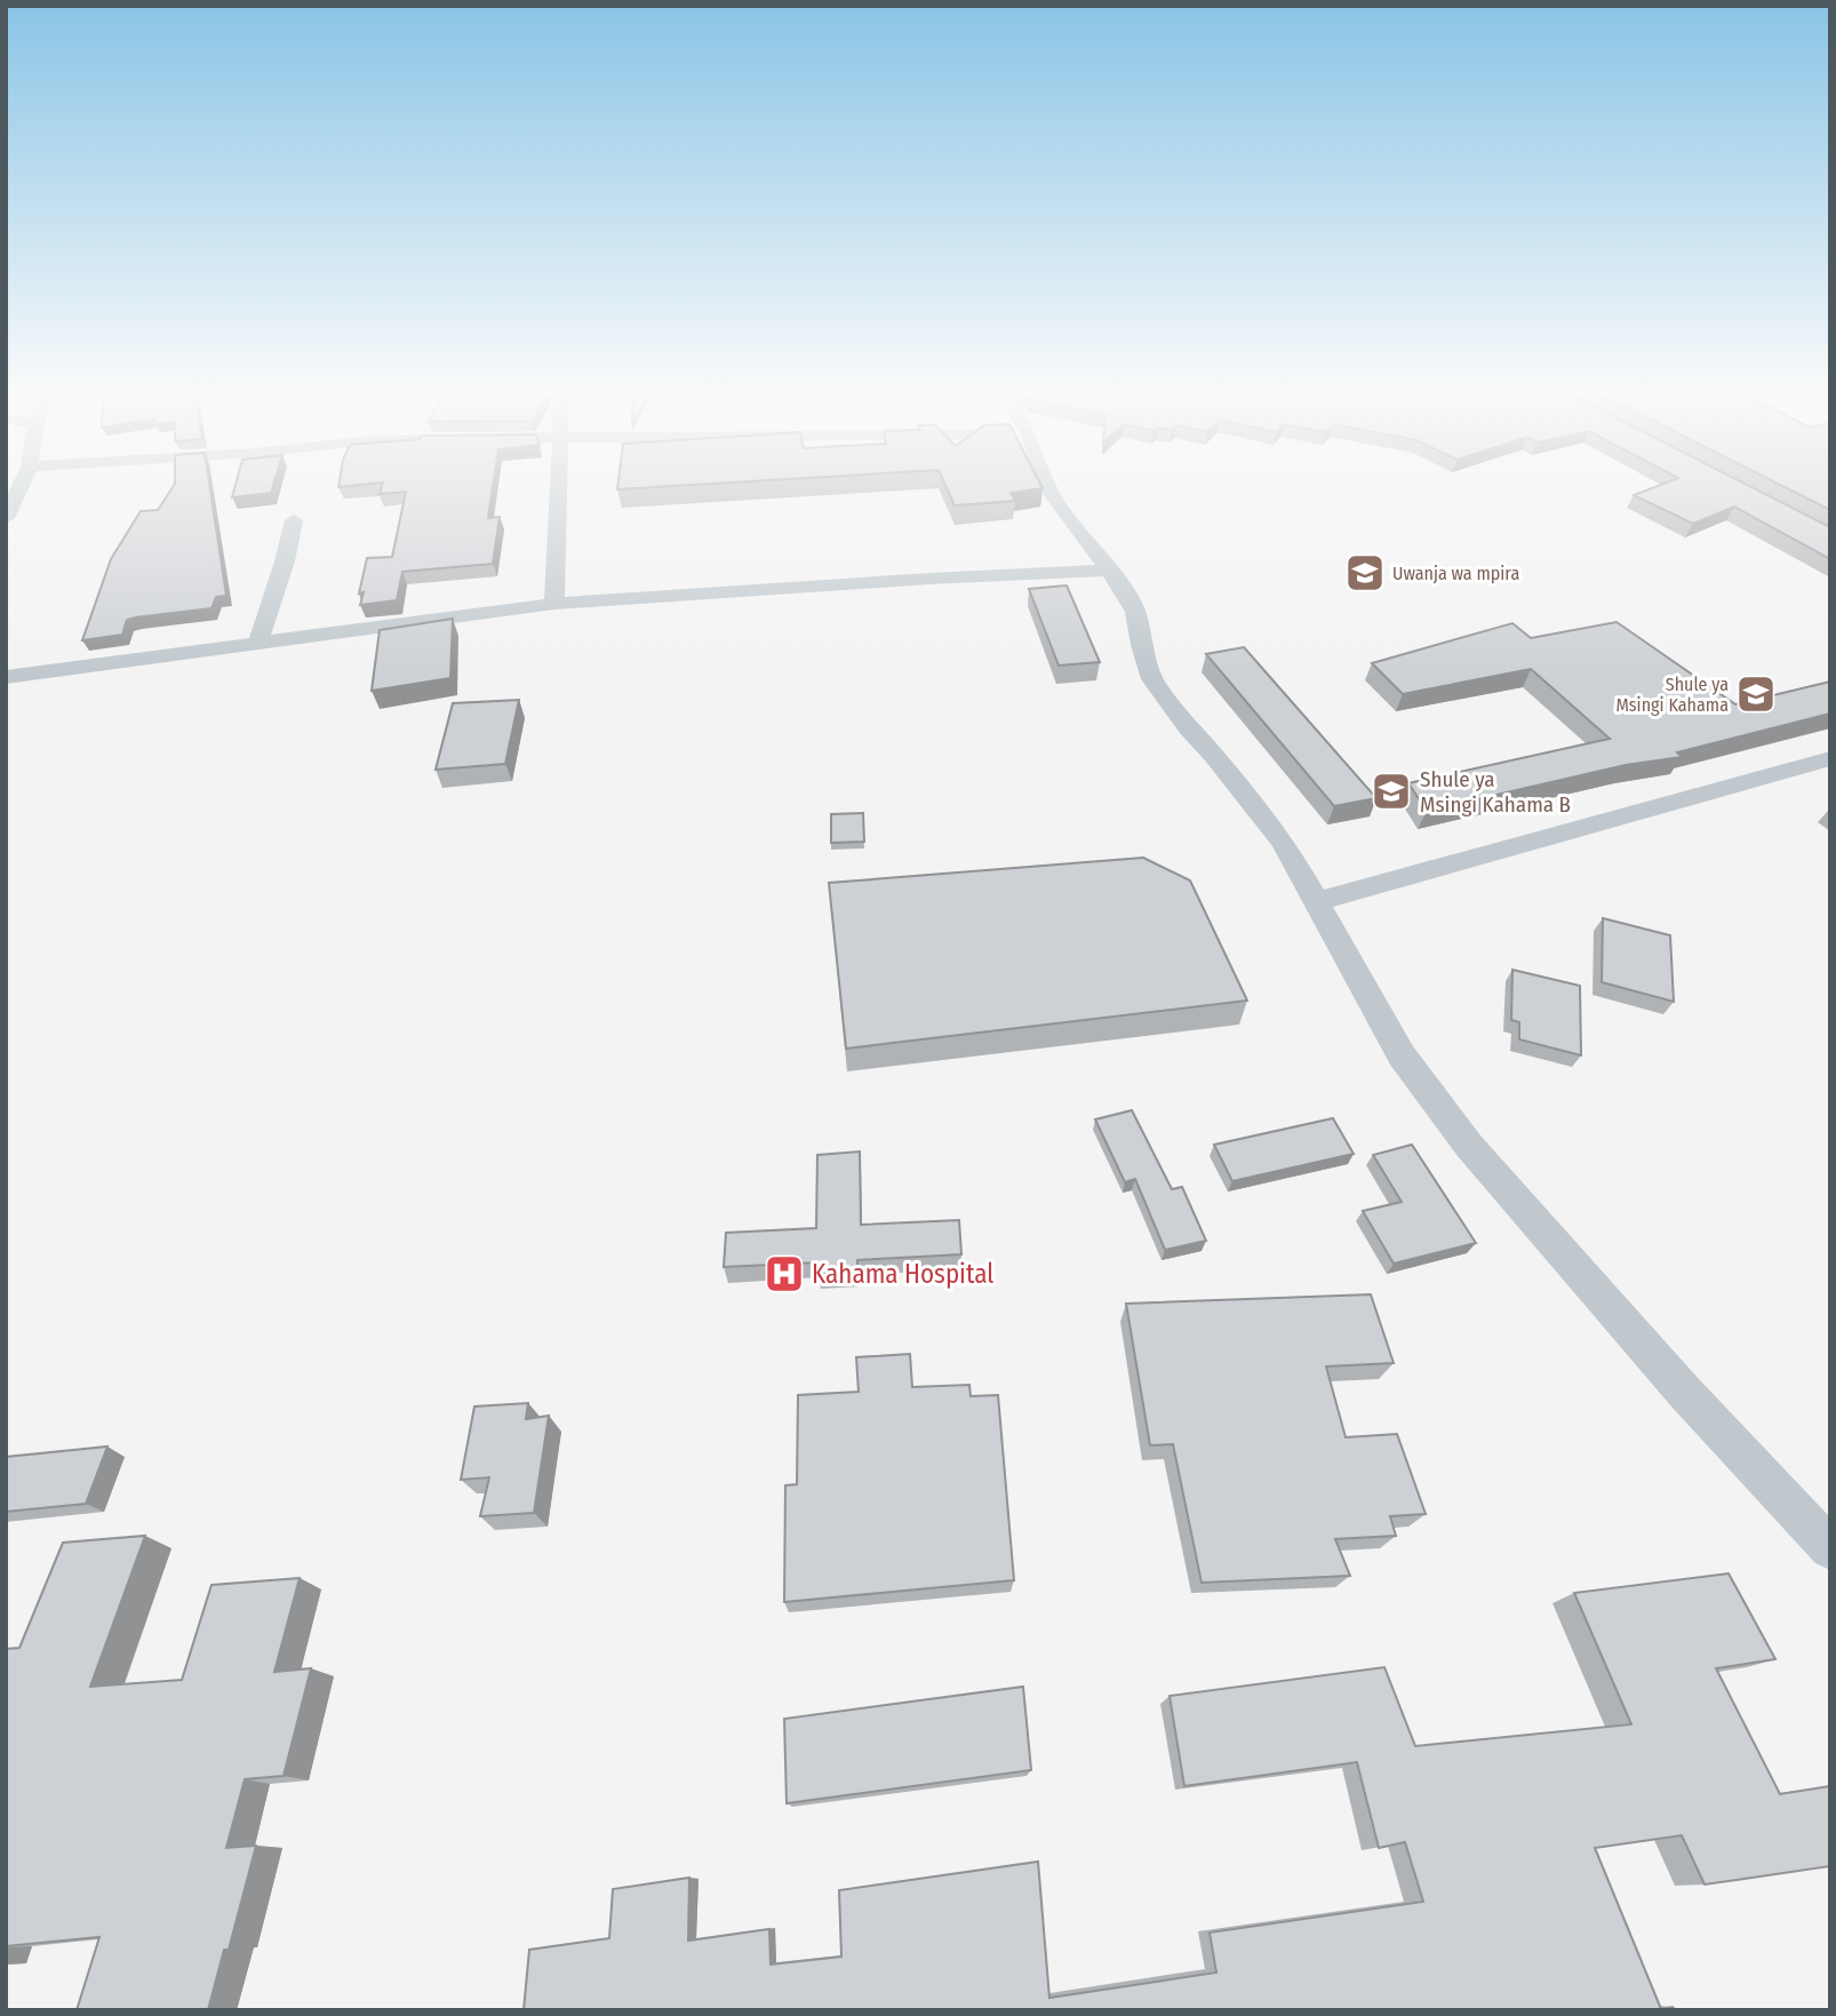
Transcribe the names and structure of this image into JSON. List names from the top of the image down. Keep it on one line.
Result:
{"places":{"school or university":["Uwanja wa mpira","Shule ya Msingi Kahama","Shule ya Msingi Kahama B"],"hospital":["Kahama Hospital"]}}
